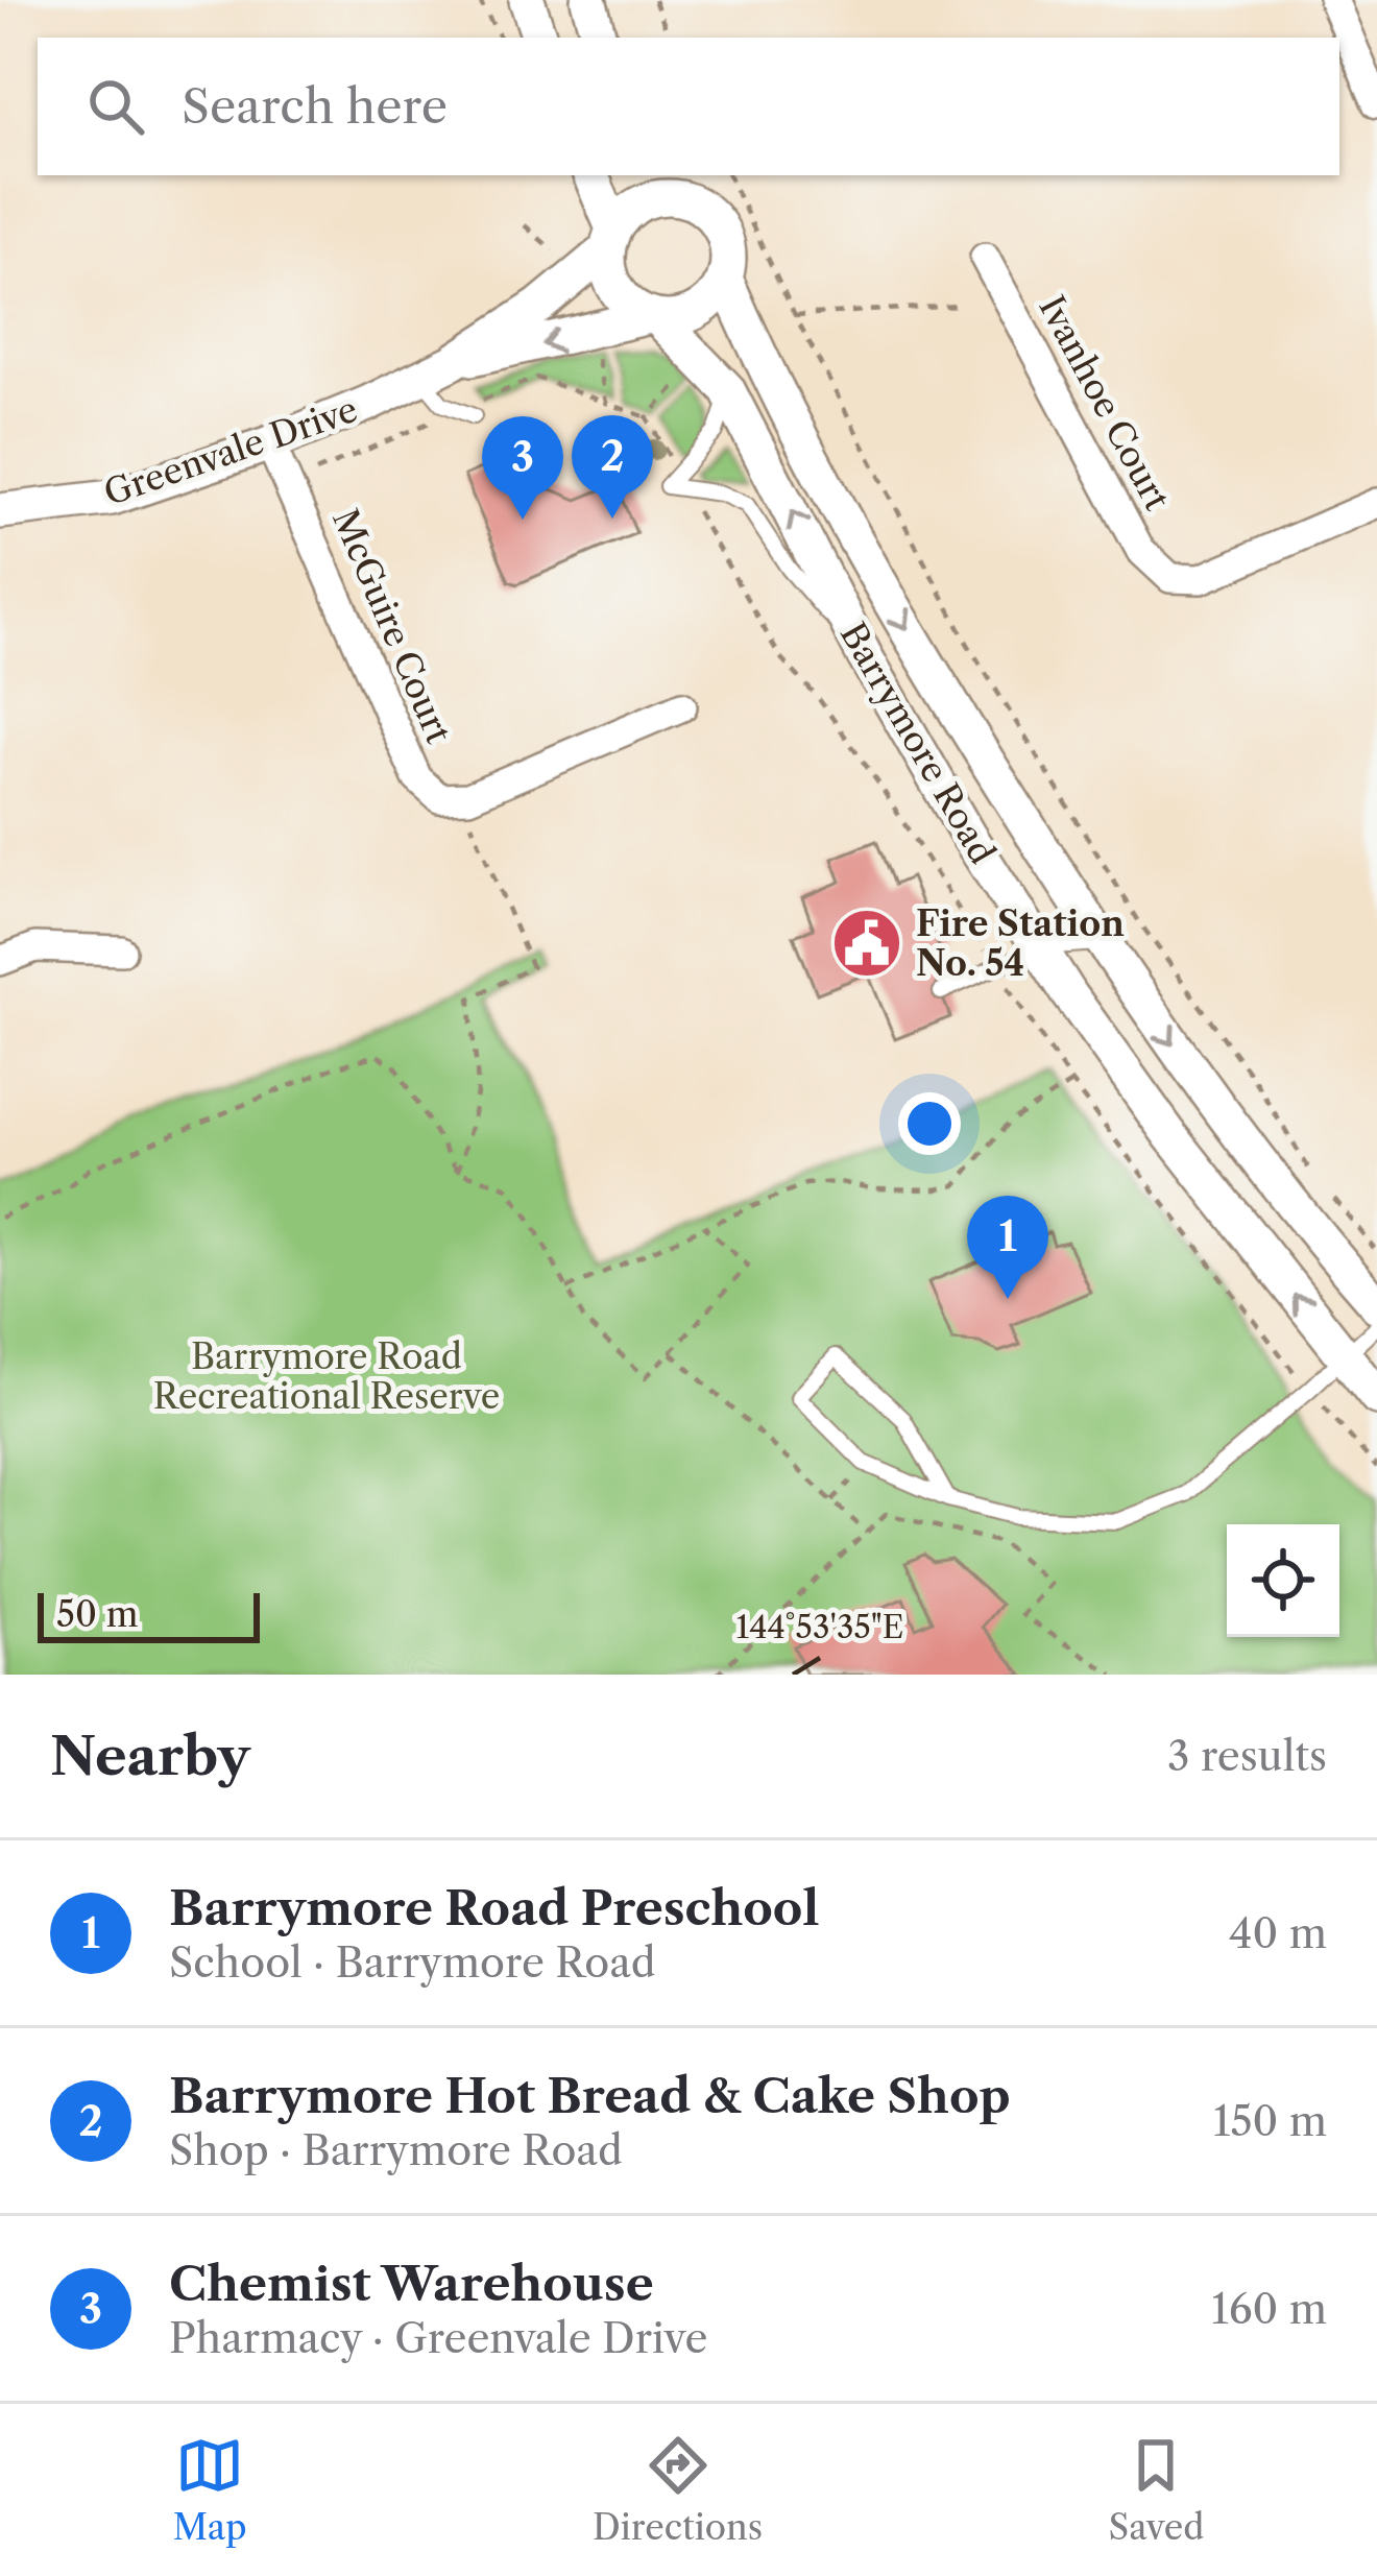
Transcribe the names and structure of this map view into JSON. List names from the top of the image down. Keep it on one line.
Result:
{"streets":{"street":["Ivanhoe Court","Greenvale Drive","McGuire Court","Barrymore Road"]},"crossings":[["Greenvale Drive","McGuire Court"],["Greenvale Drive","Barrymore Road"]],"parks":["Barrymore Road Recreational Reserve"],"places":{"public building":["Fire Station No. 54"]},"scale_bar":"50 m","page":{"search":"Search here","pins":["2","3","1"],"scale":"50 m","heading":["Nearby","3 results"],"list":[{"mark":"1","name":"Barrymore Road Preschool","note":"School · Barrymore Road","value":"40 m"},{"mark":"2","name":"Barrymore Hot Bread & Cake Shop","note":"Shop · Barrymore Road","value":"150 m"},{"mark":"3","name":"Chemist Warehouse","note":"Pharmacy · Greenvale Drive","value":"160 m"}],"nav":["Map","Directions","Saved"]},"coordinates":["144°53'35\"E"]}
